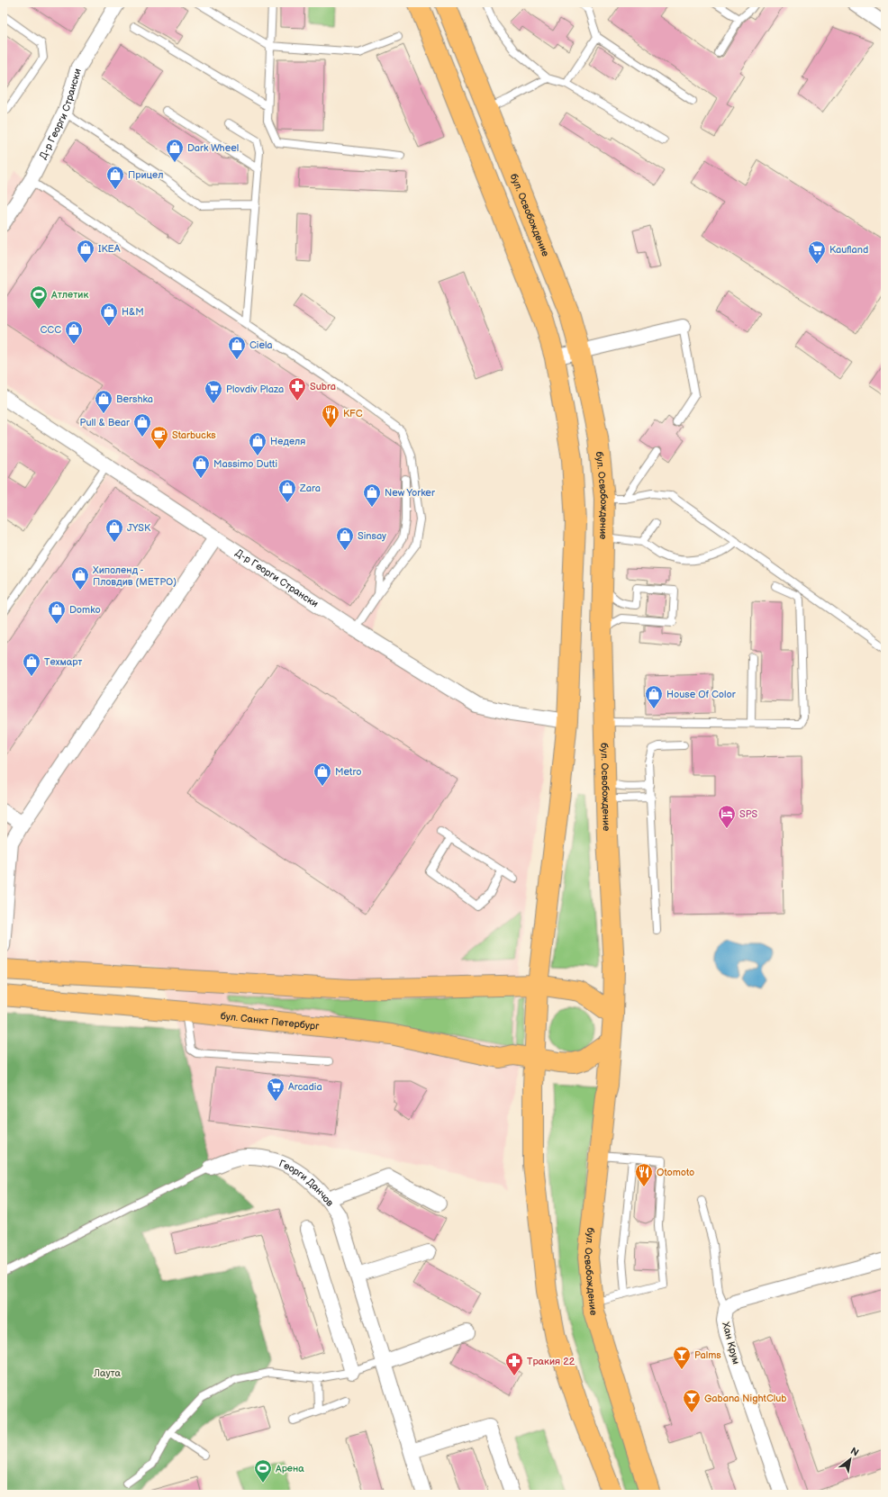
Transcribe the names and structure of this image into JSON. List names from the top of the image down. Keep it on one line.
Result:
{"streets":{"main road":["бул. Освобождение","бул. Санкт Петербург"],"street":["Д-р Георги Странски","Георги Данчов","Хан Крум"]},"crossings":[["бул. Освобождение","бул. Санкт Петербург"]],"parks":["Лаута"],"places":{"shop":["Dark Wheel","Прицел","IKEA","H&M","CCC","Ciela","Bershka","Pull & Bear","Неделя","Massimo Dutti","Zara","New Yorker","JYSK","Sinsay","Хиполенд - Пловдив (МЕТРО)","Domko","Техмарт","House Of Color","Metro"],"supermarket":["Kaufland","Plovdiv Plaza","Arcadia"],"sports":["Атлетик","Арена"],"pharmacy":["Subra","Тракия 22"],"restaurant":["KFC","Otomoto"],"cafe":["Starbucks"],"hotel":["SPS"],"bar":["Palms","Gabana NightClub"]},"north":"top right"}
